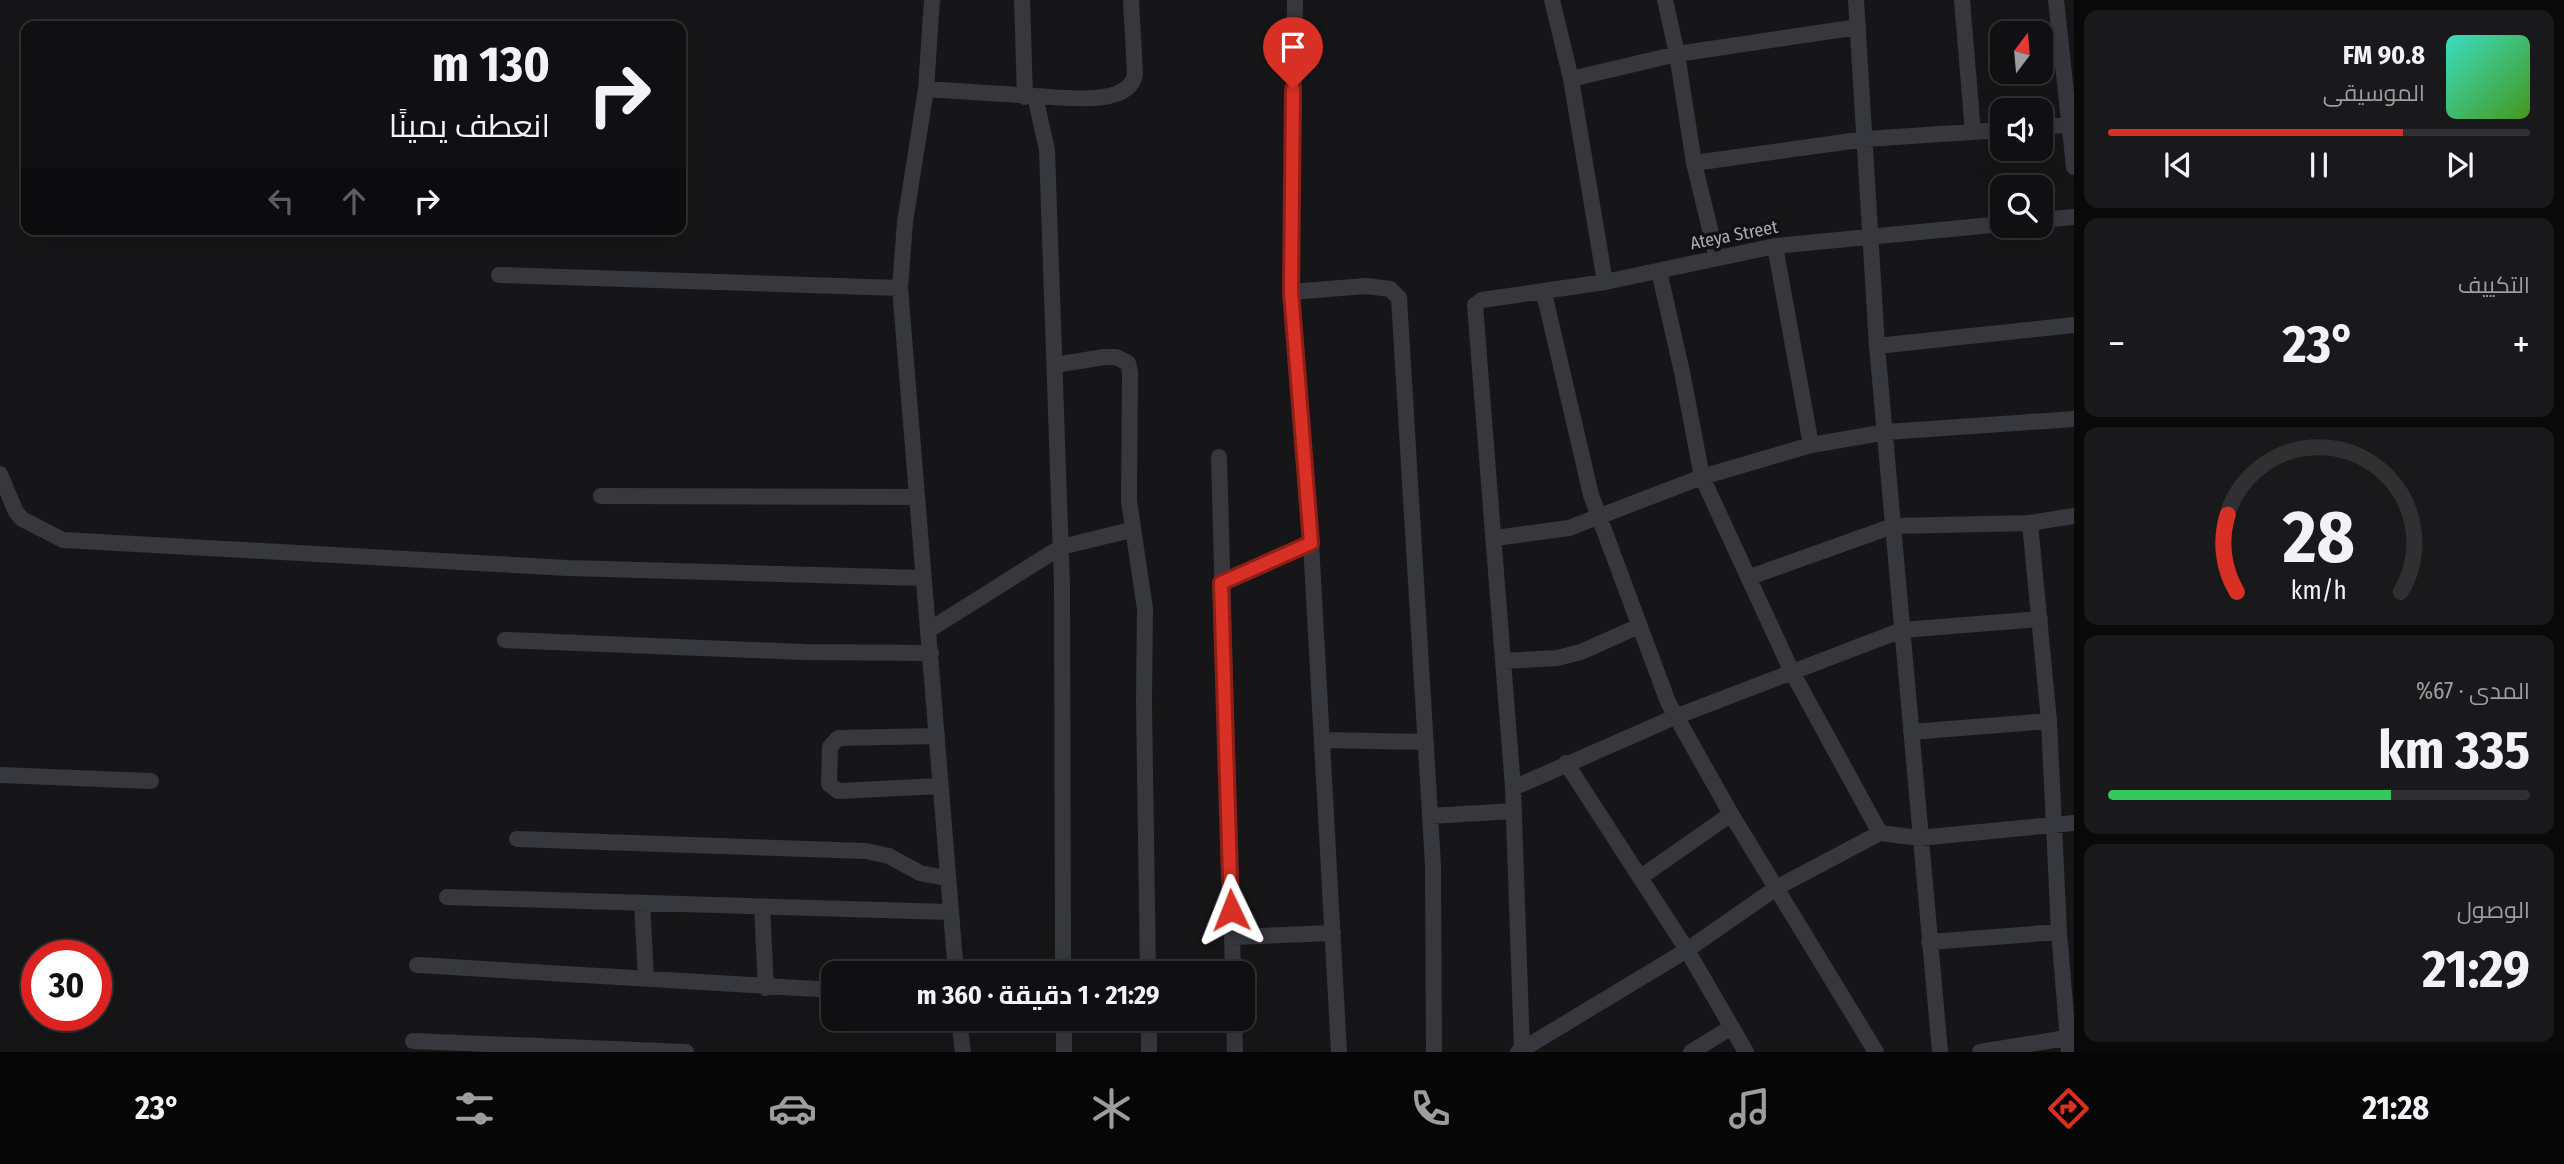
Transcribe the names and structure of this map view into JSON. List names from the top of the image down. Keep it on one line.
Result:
{"streets":{"street":["Ateya Street"]},"north":"top","page":{"turn":["130 m","انعطف يمينًا"],"song":["90.8 FM","الموسيقى"],"tile":["التكييف",["المدى · 67%","335 km"],["الوصول","21:29"]],"heat":["−","23°","+"],"limit":"30","trip":"21:29 · 1 دقيقة · 360 m","tabs":["21:28","23°"],"gauge":["28","km/h"]}}
